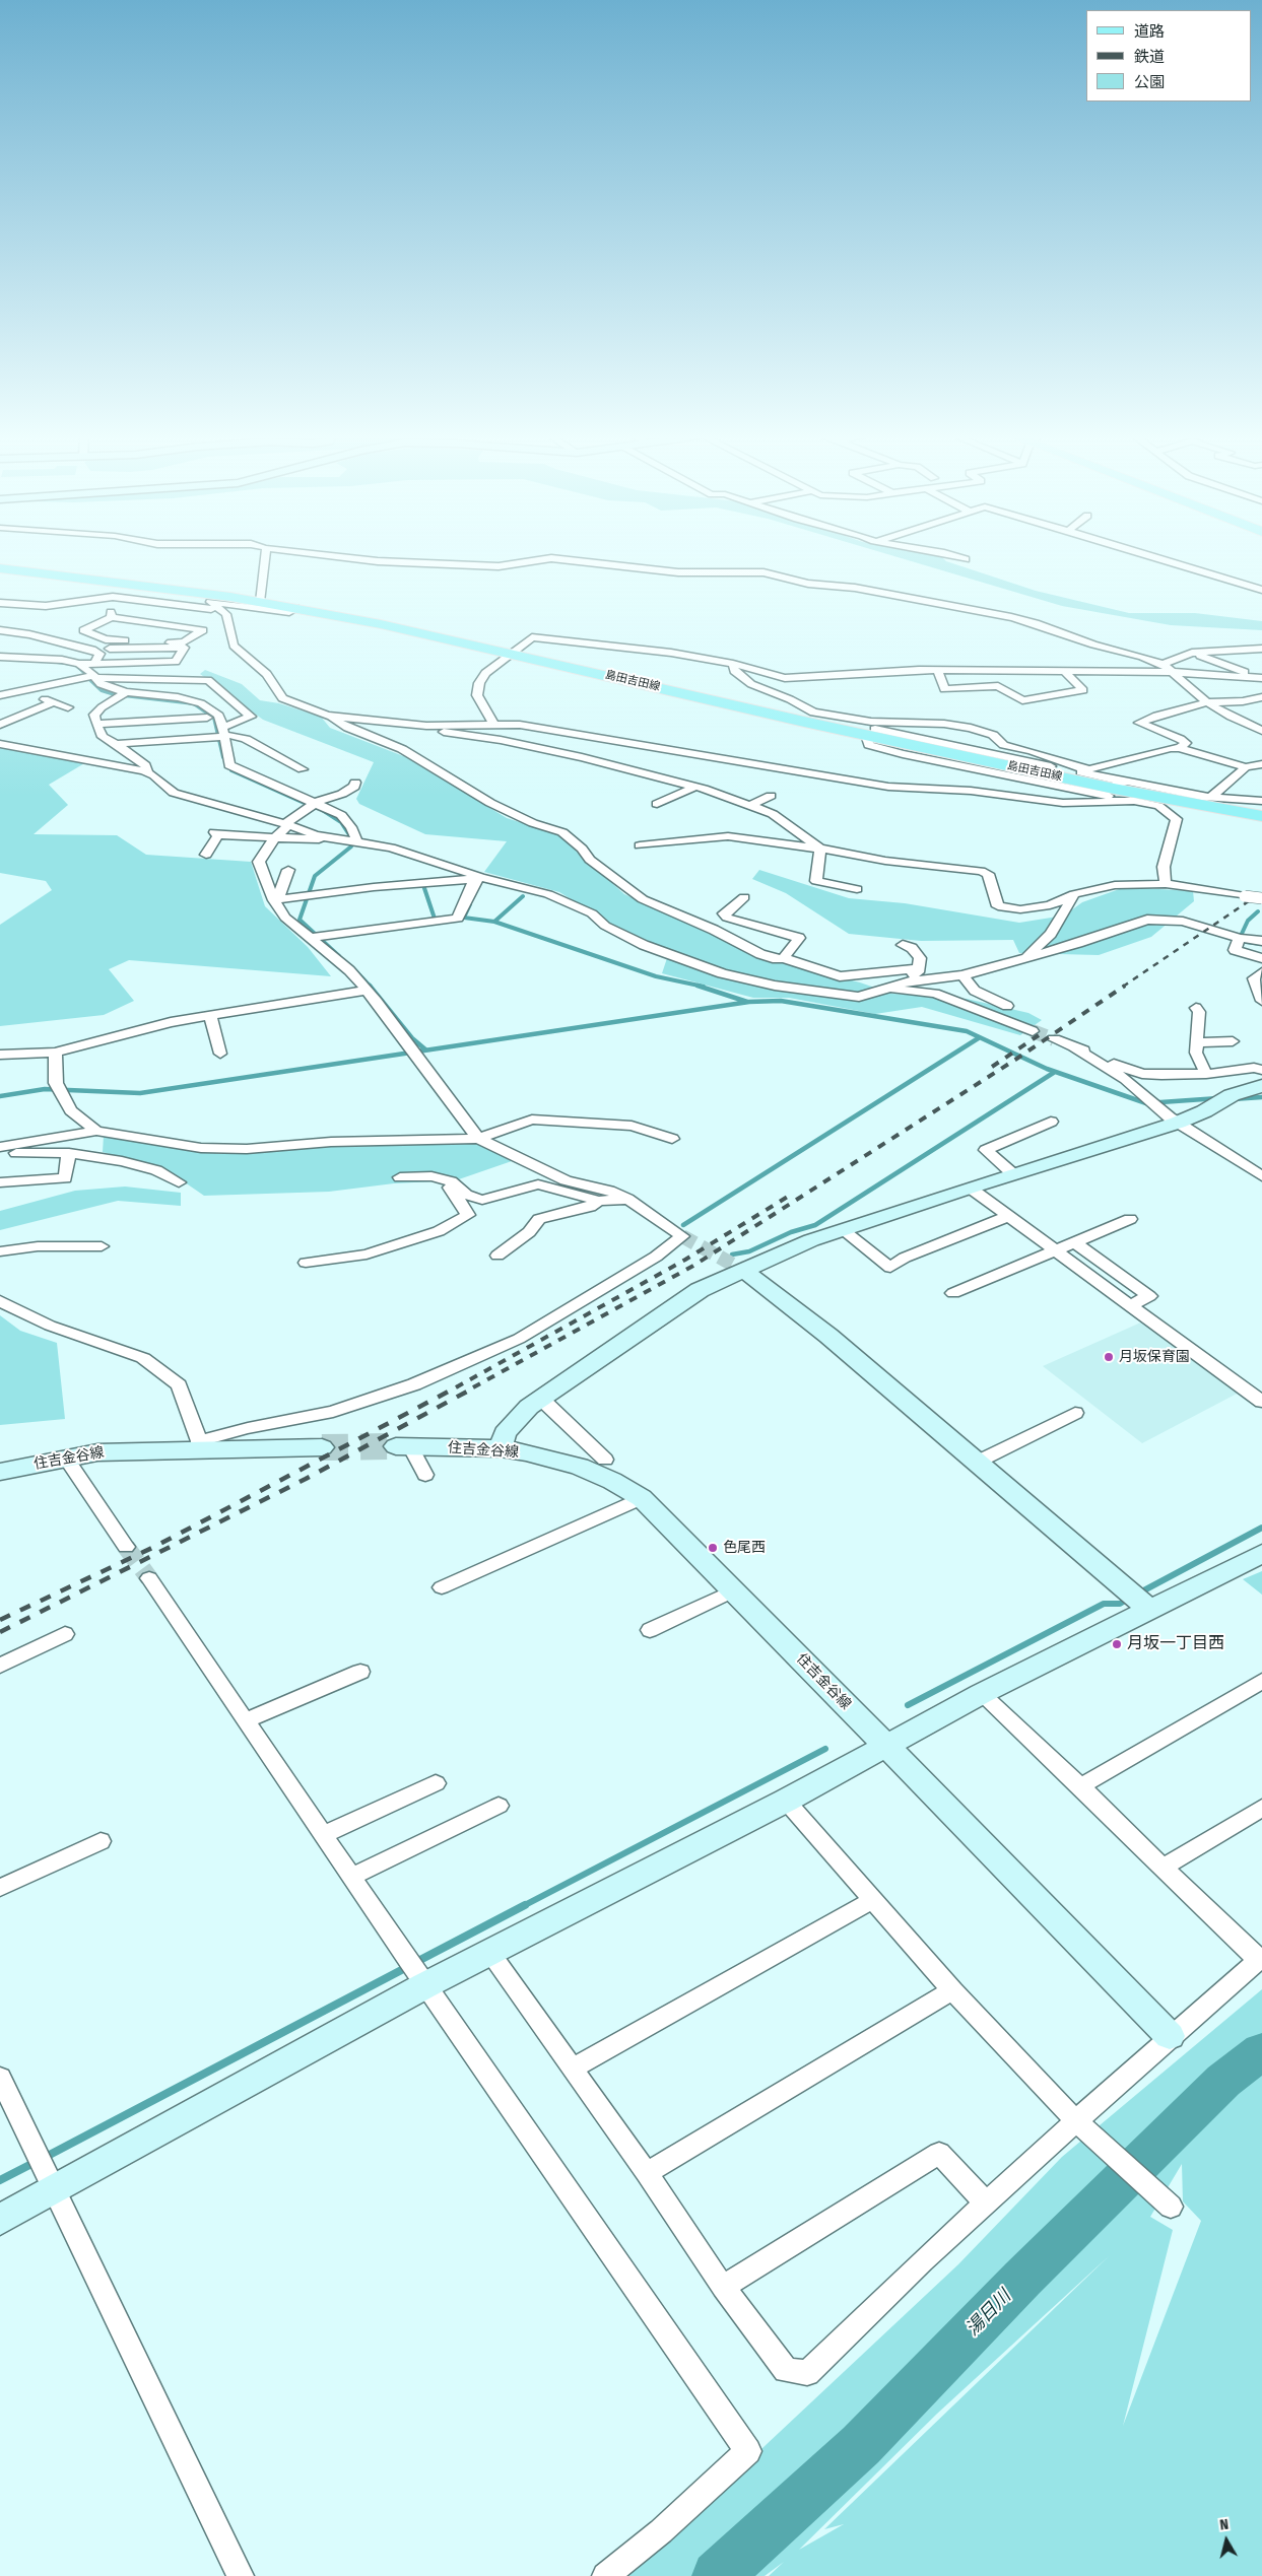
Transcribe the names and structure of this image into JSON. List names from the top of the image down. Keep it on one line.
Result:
{"streets":{"main road":["島田吉田線"],"street":["住吉金谷線"]},"water":["湯日川"],"places":["月坂保育園","色尾西","月坂一丁目西"],"legend":["道路","鉄道","公園"],"north":"top"}
